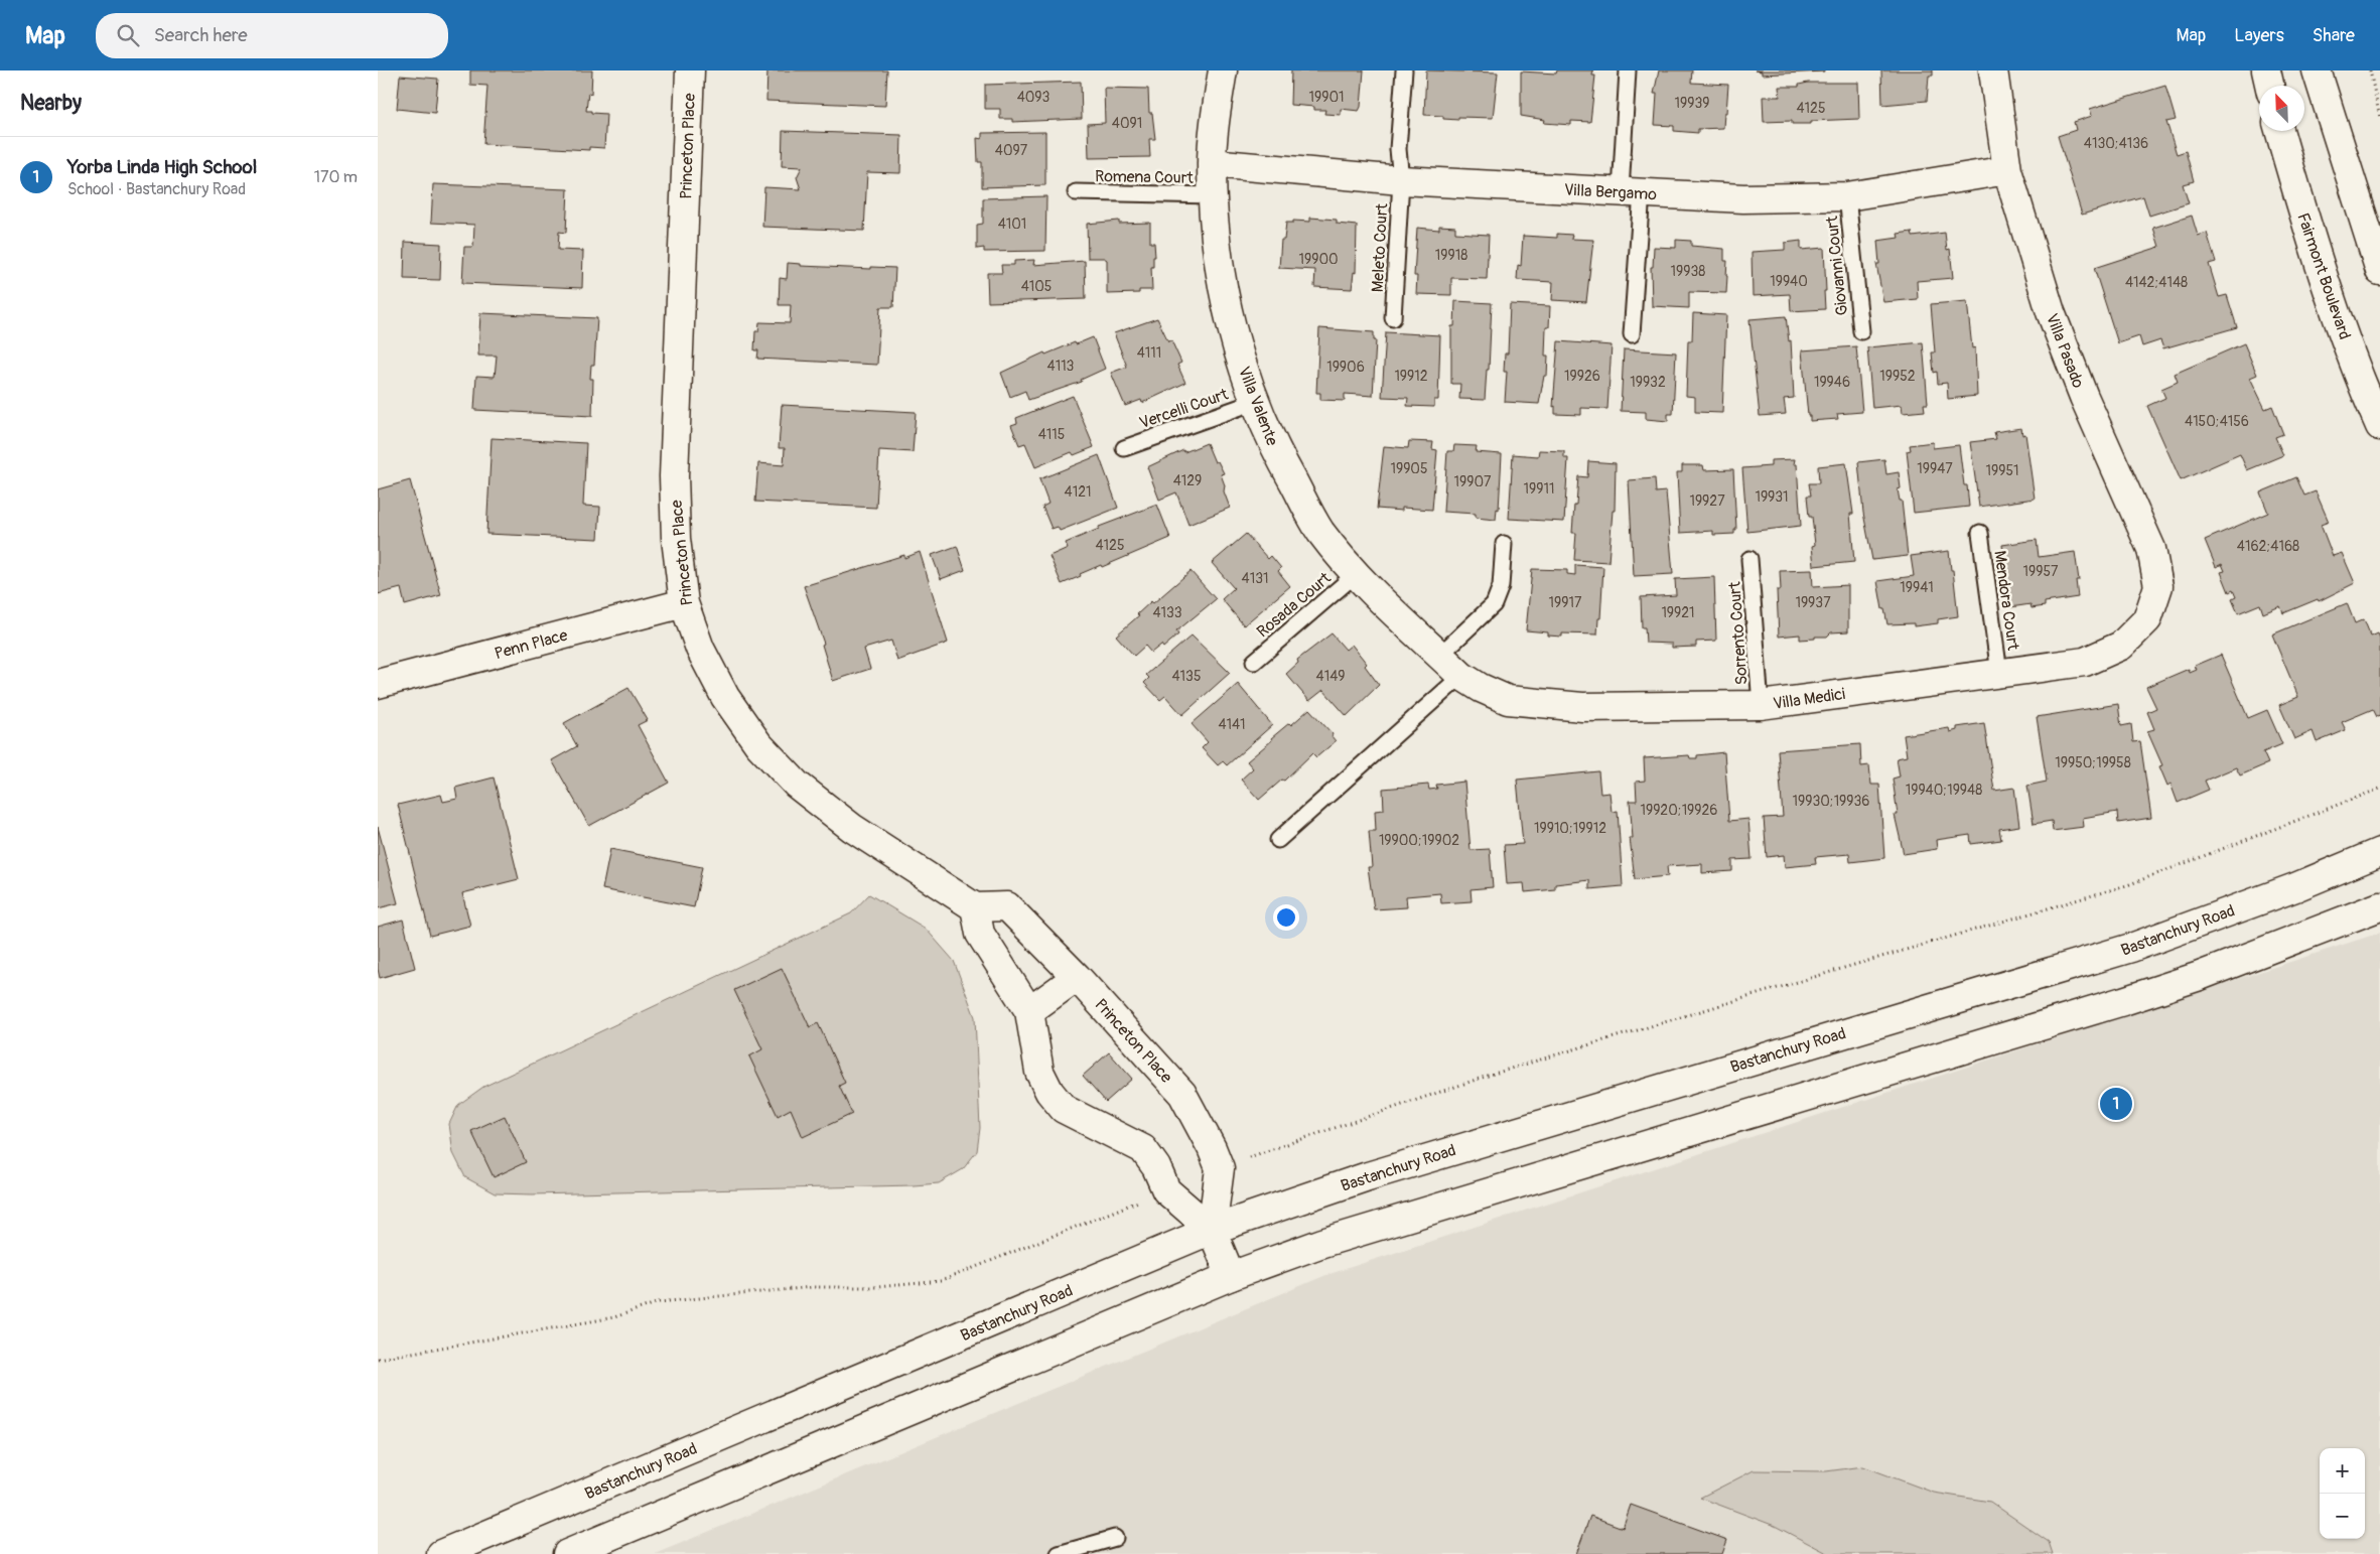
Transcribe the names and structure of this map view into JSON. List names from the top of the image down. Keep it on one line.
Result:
{"streets":{"street":["Princeton Place","Villa Bergamo","Fairmont Boulevard","Villa Pasado","Villa Valente","Penn Place","Villa Medici","Bastanchury Road"],"lane":["Romena Court","Meleto Court","Giovanni Court","Vercelli Court","Mendora Court","Rosada Court","Sorrento Court"]},"crossings":[["Princeton Place","Penn Place"],["Romena Court","Villa Valente"],["Villa Bergamo","Meleto Court"],["Villa Bergamo","Giovanni Court"],["Villa Bergamo","Villa Pasado"],["Villa Bergamo","Villa Valente"],["Villa Pasado","Villa Medici"],["Villa Valente","Vercelli Court"],["Villa Valente","Rosada Court"],["Villa Valente","Villa Medici"],["Mendora Court","Villa Medici"],["Sorrento Court","Villa Medici"]],"house_numbers":["4093","19901","19939","4125","4091","4130;4136","4097","4101","19918","19900","19938","19940","4142;4148","4105","4111","4113","19906","19912","19926","19952","19932","19946","4150;4156","4115","19905","19947","19951","4129","19907","19911","4121","19931","19927","4125","4162;4168","19957","4131","19941","19917","19937","4133","19921","4135","4149","4141","19950;19958","19940;19948","19930;19936","19920;19926","19910;19912","19900;19902"],"north":"top left","page":{"header":"Map","search":"Search here","nav":["Map","Layers","Share"],"heading":"Nearby","list":[{"mark":"1","name":"Yorba Linda High School","note":"School · Bastanchury Road","value":"170 m"}],"pins":"1","map_buttons":["+","−"]}}
